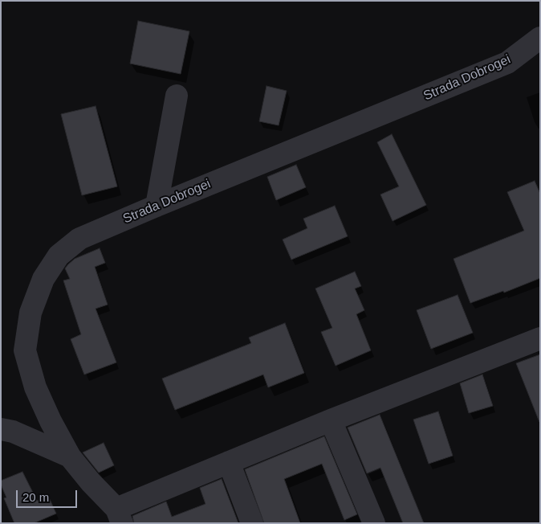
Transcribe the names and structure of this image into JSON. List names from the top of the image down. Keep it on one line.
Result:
{"streets":{"street":["Strada Dobrogei"]},"scale_bar":"20 m"}
